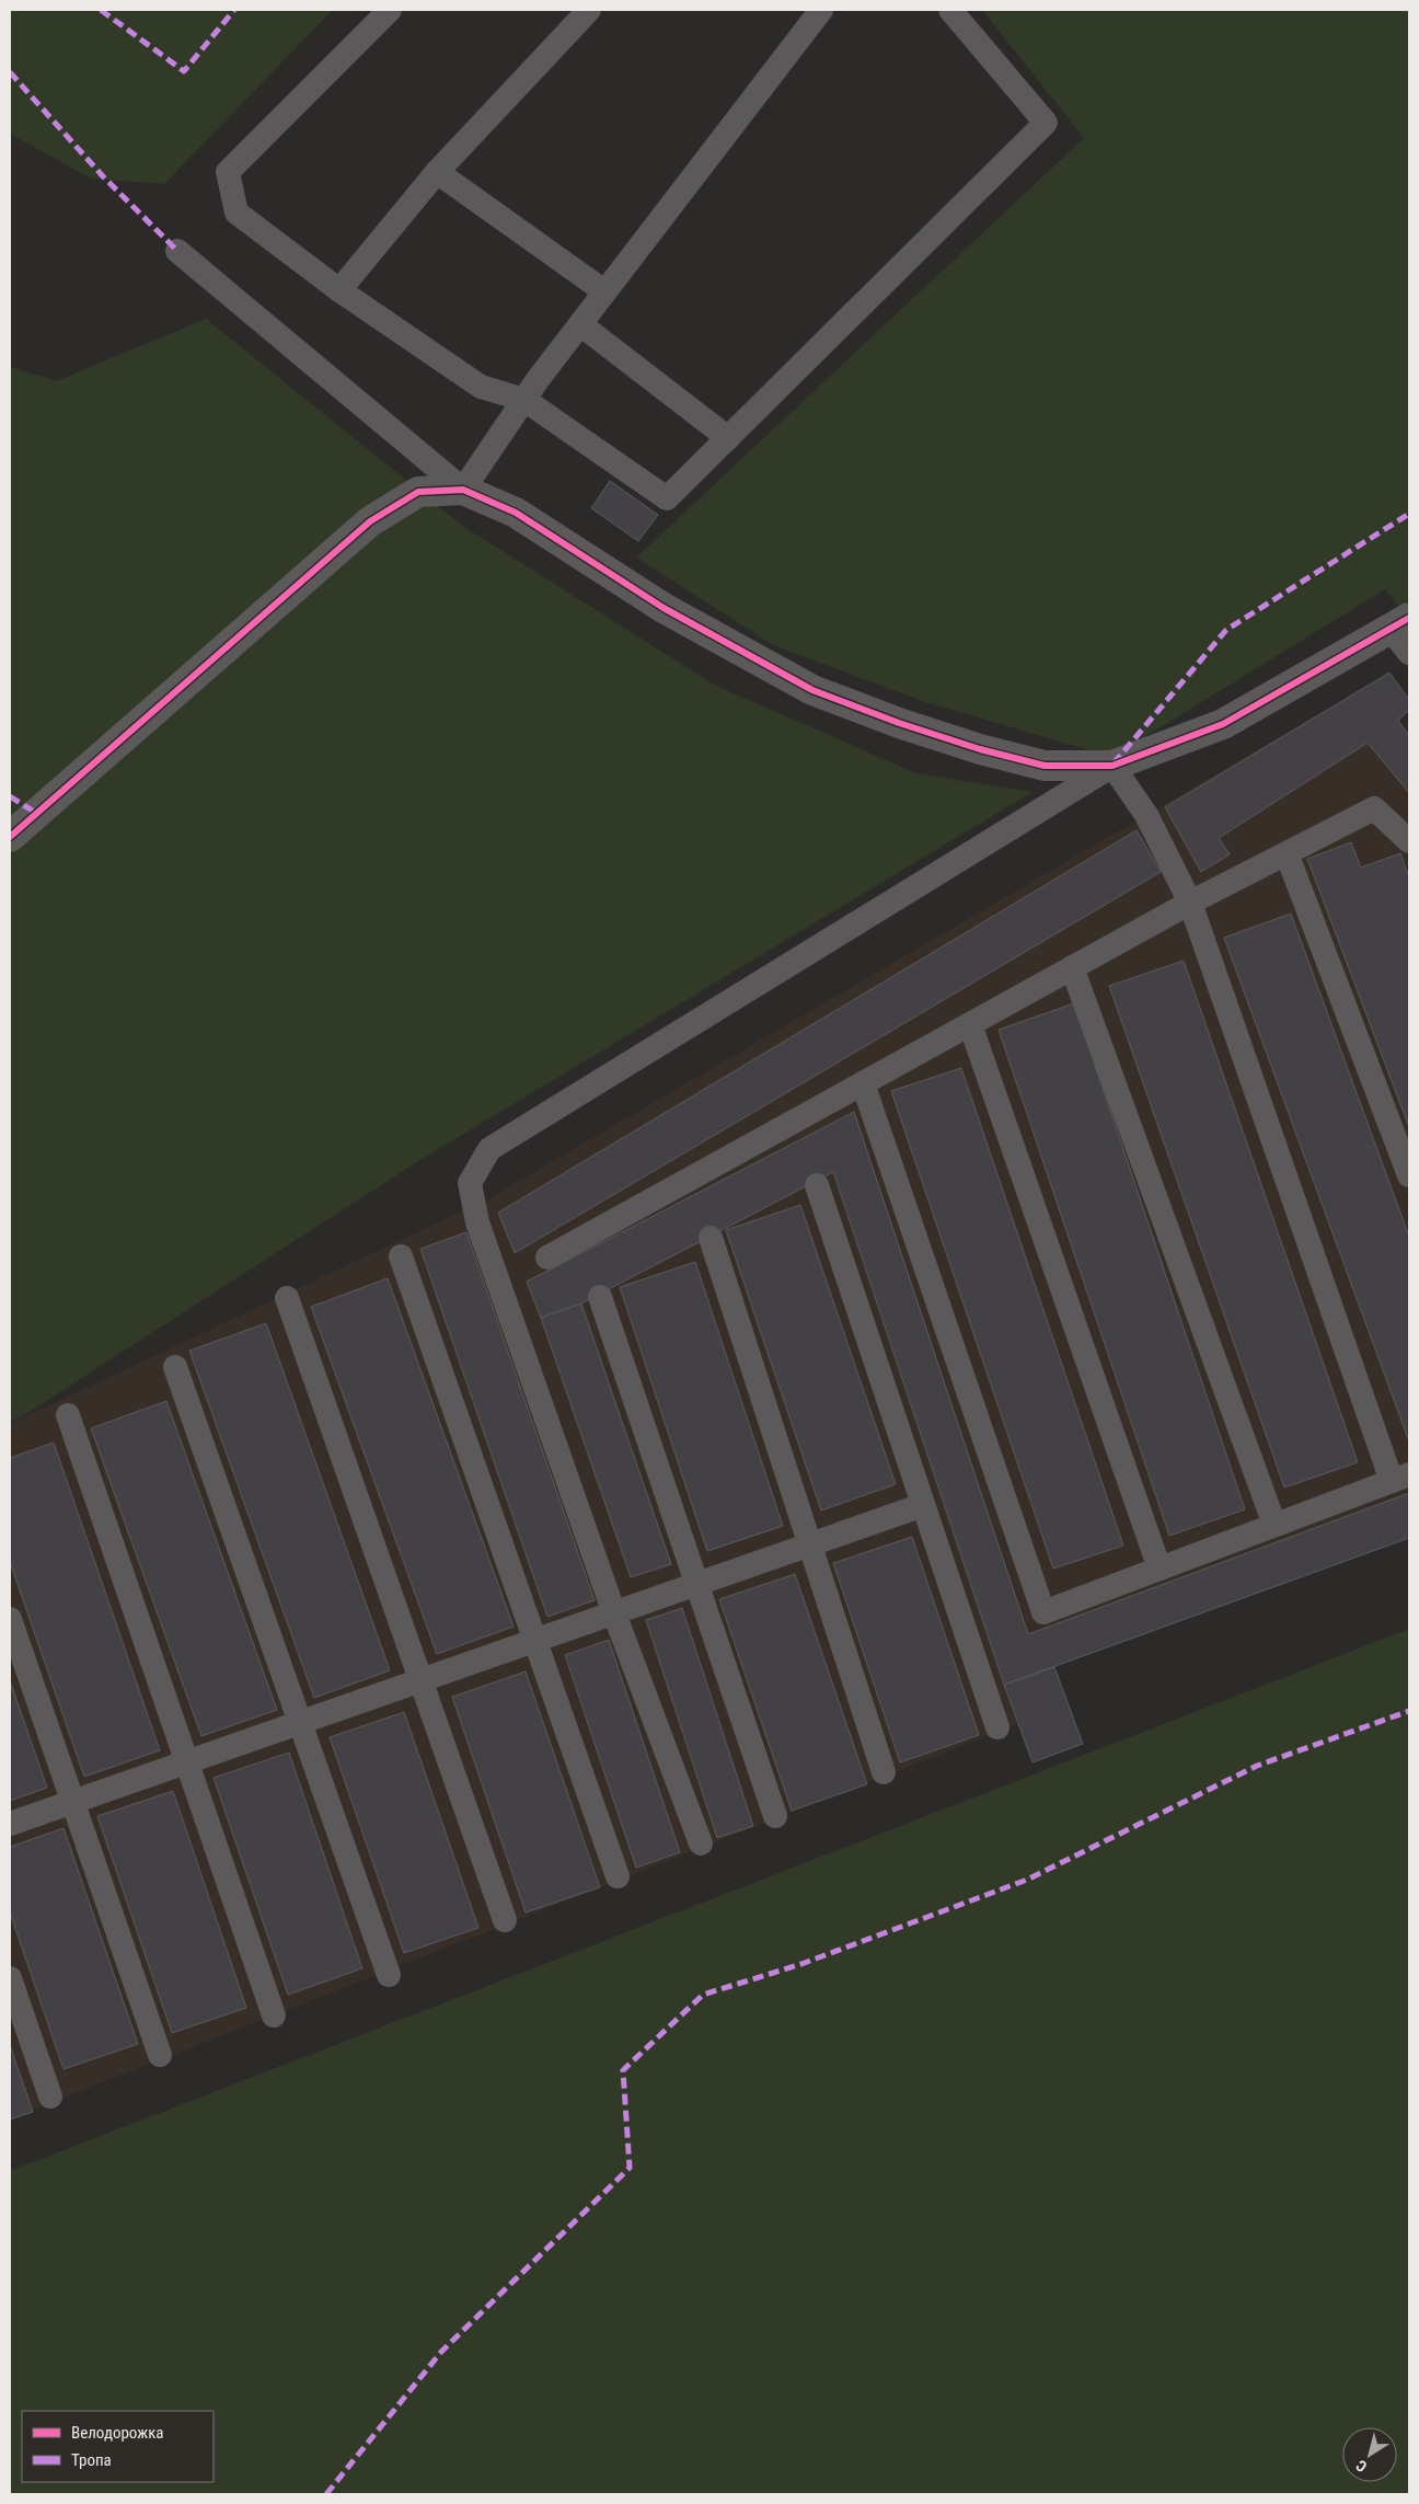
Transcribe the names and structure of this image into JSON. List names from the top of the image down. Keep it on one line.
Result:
{"legend":["Велодорожка","Тропа"],"north":"bottom left"}
